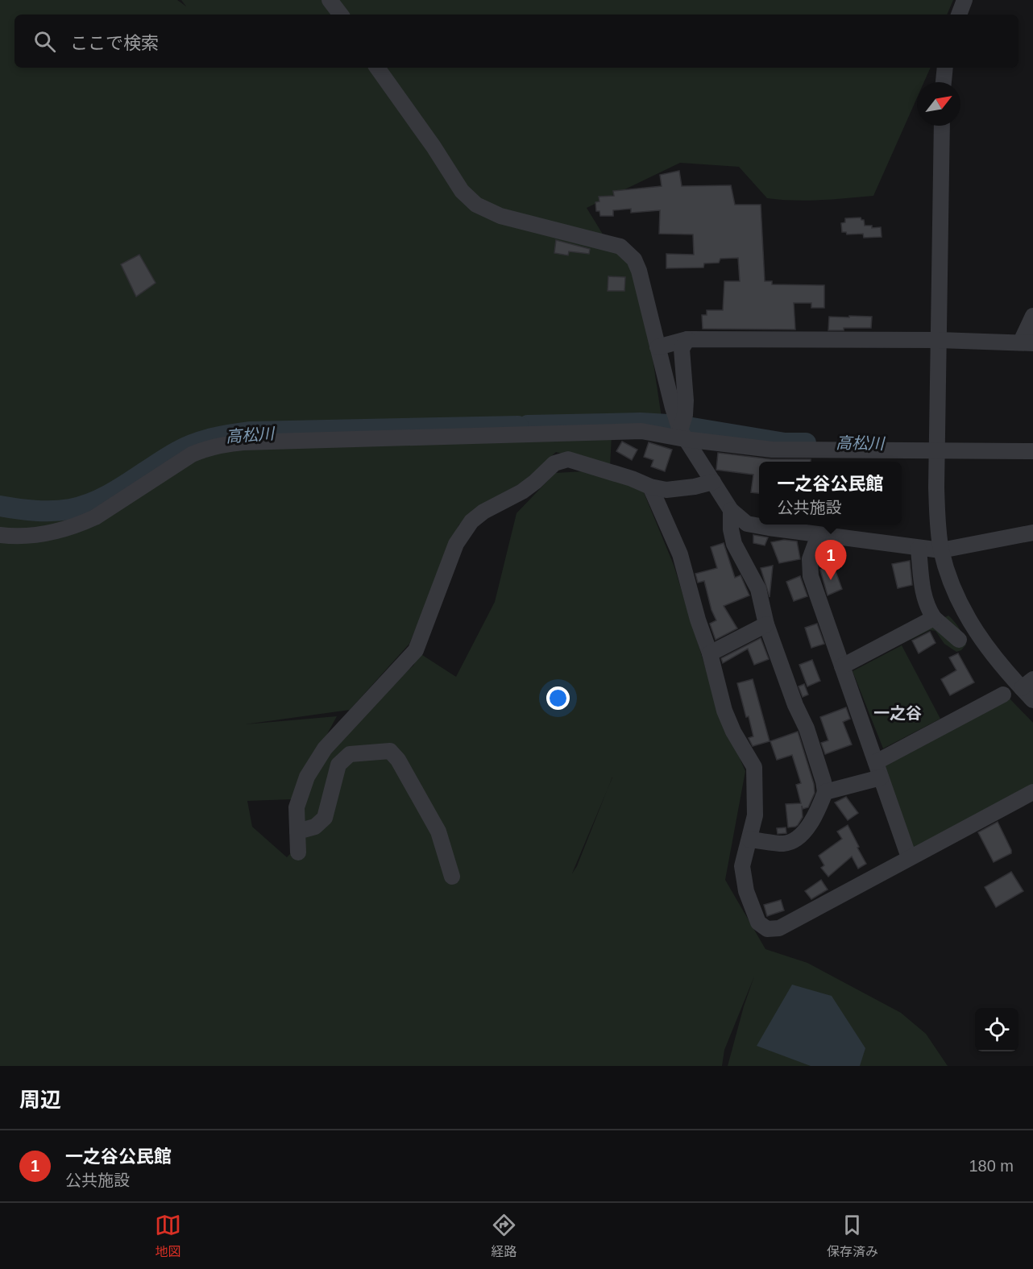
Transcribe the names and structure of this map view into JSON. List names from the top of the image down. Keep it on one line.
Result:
{"districts":["一之谷"],"water":["高松川"],"north":"top right","page":{"search":"ここで検索","popup":["一之谷公民館","公共施設"],"pins":"1","heading":"周辺","list":[{"mark":"1","name":"一之谷公民館","note":"公共施設","value":"180 m"}],"nav":["地図","経路","保存済み"]}}
